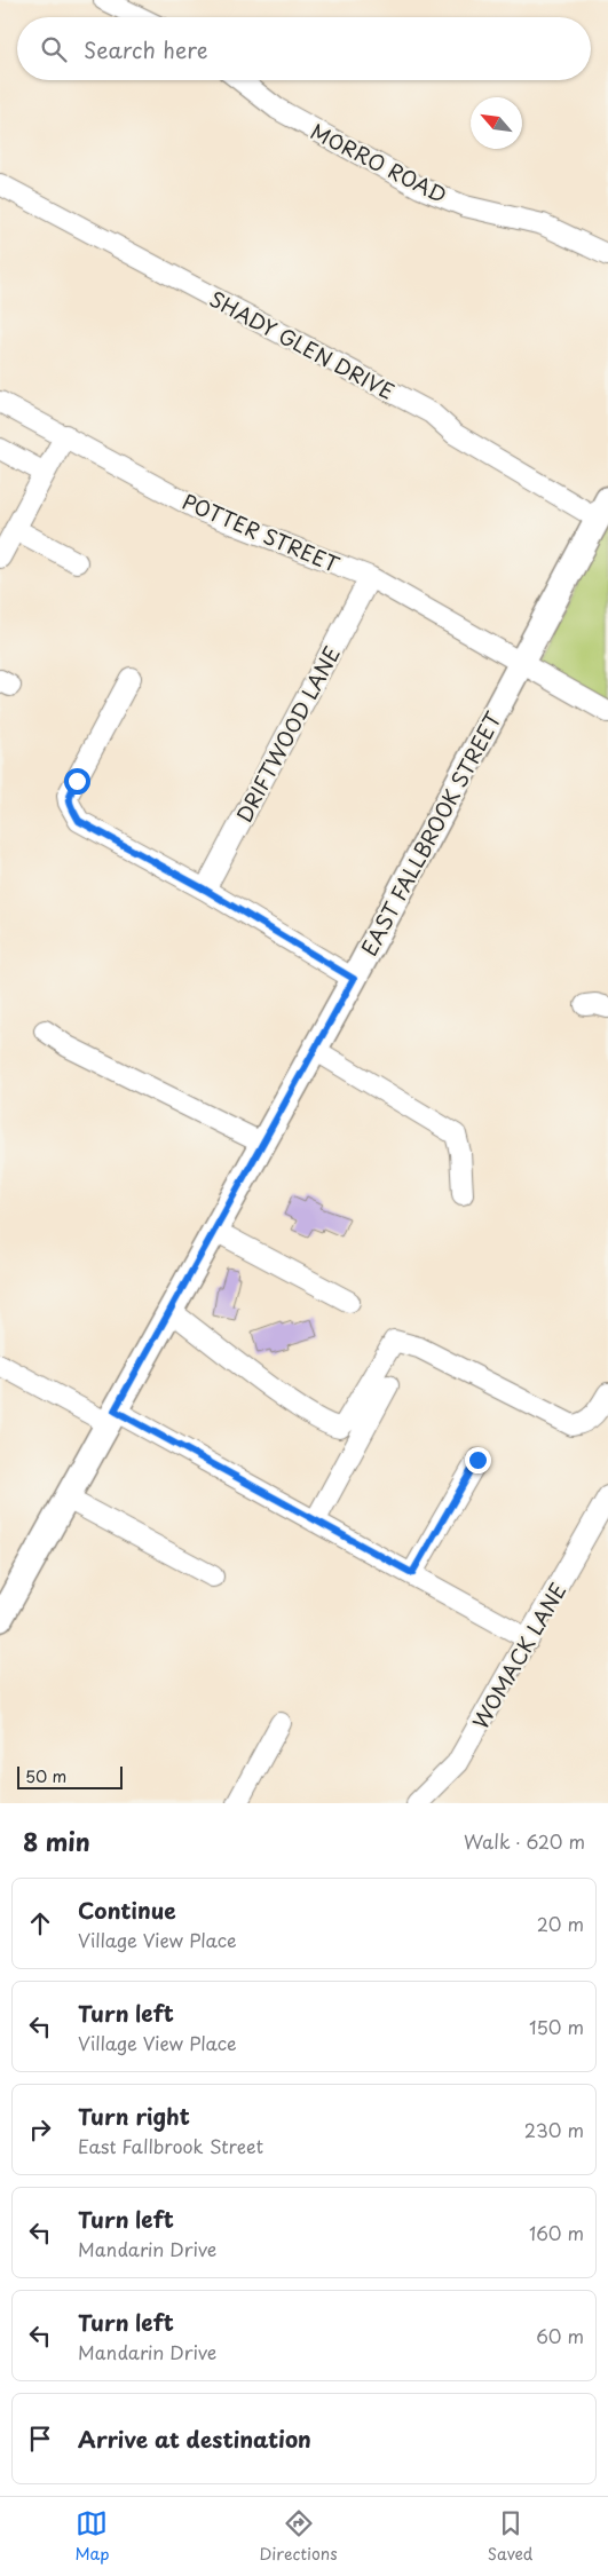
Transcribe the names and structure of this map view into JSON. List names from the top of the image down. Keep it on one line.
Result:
{"streets":{"main road":["EAST FALLBROOK STREET"],"street":["MORRO ROAD","SHADY GLEN DRIVE","POTTER STREET","DRIFTWOOD LANE","WOMACK LANE"]},"crossings":[["SHADY GLEN DRIVE","EAST FALLBROOK STREET"],["POTTER STREET","DRIFTWOOD LANE"],["POTTER STREET","EAST FALLBROOK STREET"]],"scale_bar":"50 m","north":"top left","page":{"search":"Search here","scale":"50 m","heading":["8 min","Walk · 620 m"],"list":[["Continue","Village View Place","20 m"],["Turn left","Village View Place","150 m"],["Turn right","East Fallbrook Street","230 m"],["Turn left","Mandarin Drive","160 m"],["Turn left","Mandarin Drive","60 m"],"Arrive at destination"],"nav":["Map","Directions","Saved"]}}
